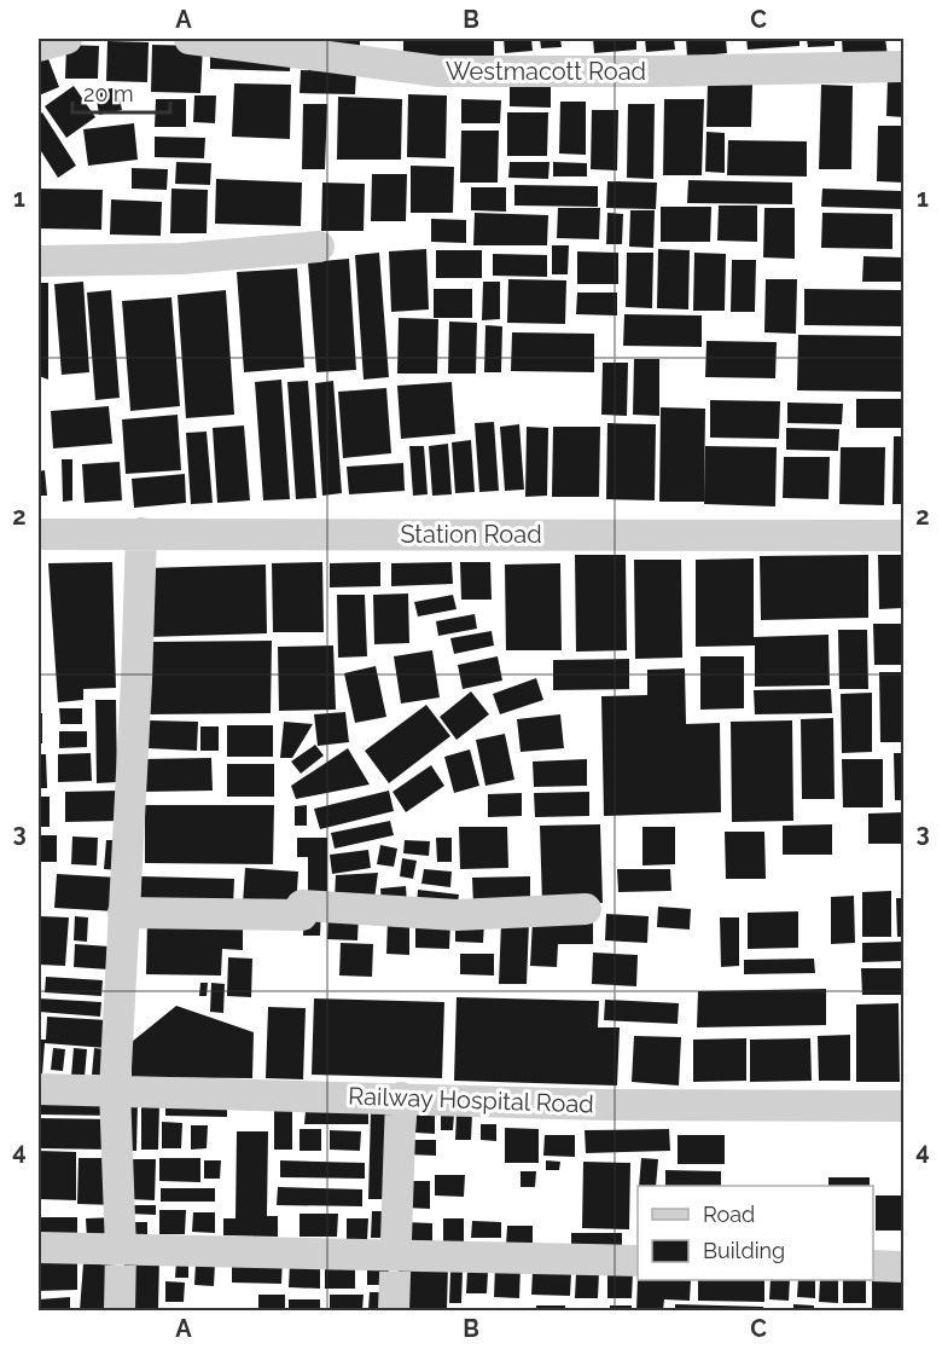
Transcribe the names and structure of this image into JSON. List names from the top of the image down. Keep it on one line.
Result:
{"streets":{"street":["Westmacott Road","Station Road","Railway Hospital Road"]},"legend":["Road","Building"],"scale_bar":"20 m","grid":{"columns":["A","B","C"],"rows":["1","2","3","4"]}}
